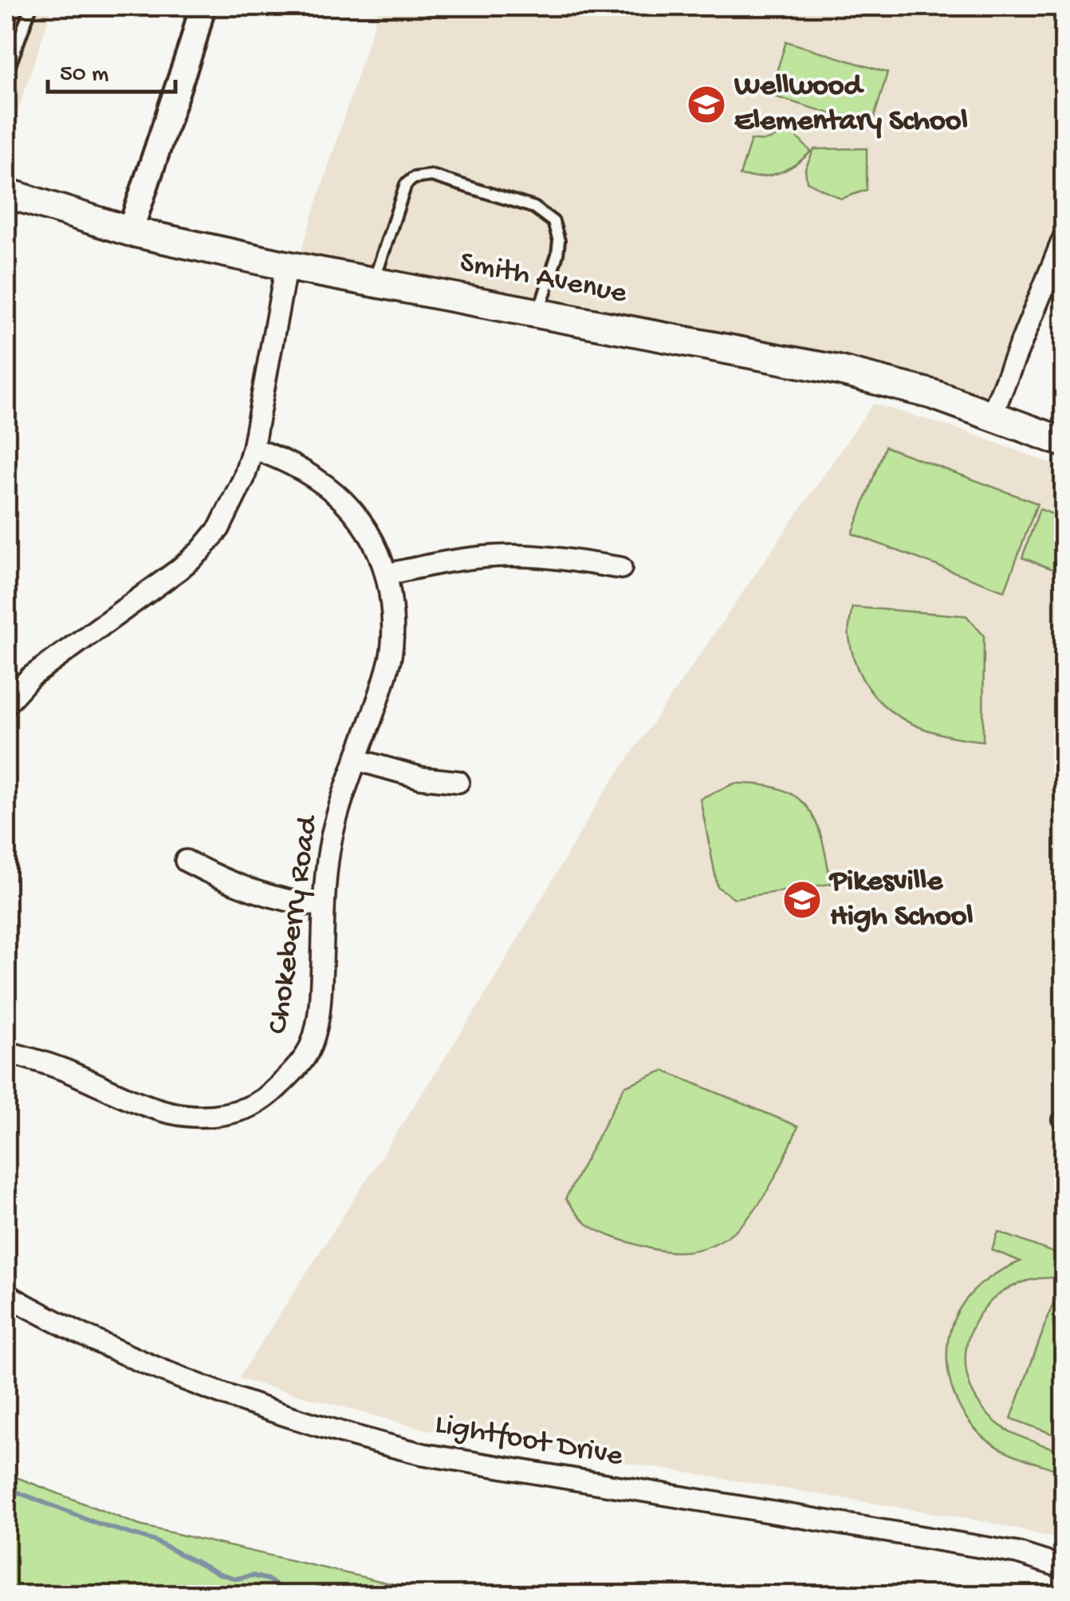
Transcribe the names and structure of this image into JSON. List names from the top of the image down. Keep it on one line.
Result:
{"streets":{"main road":["Smith Avenue"],"street":["Chokeberry Road","Lightfoot Drive"]},"places":{"school or university":["Wellwood Elementary School","Pikesville High School"]},"scale_bar":"50 m"}
